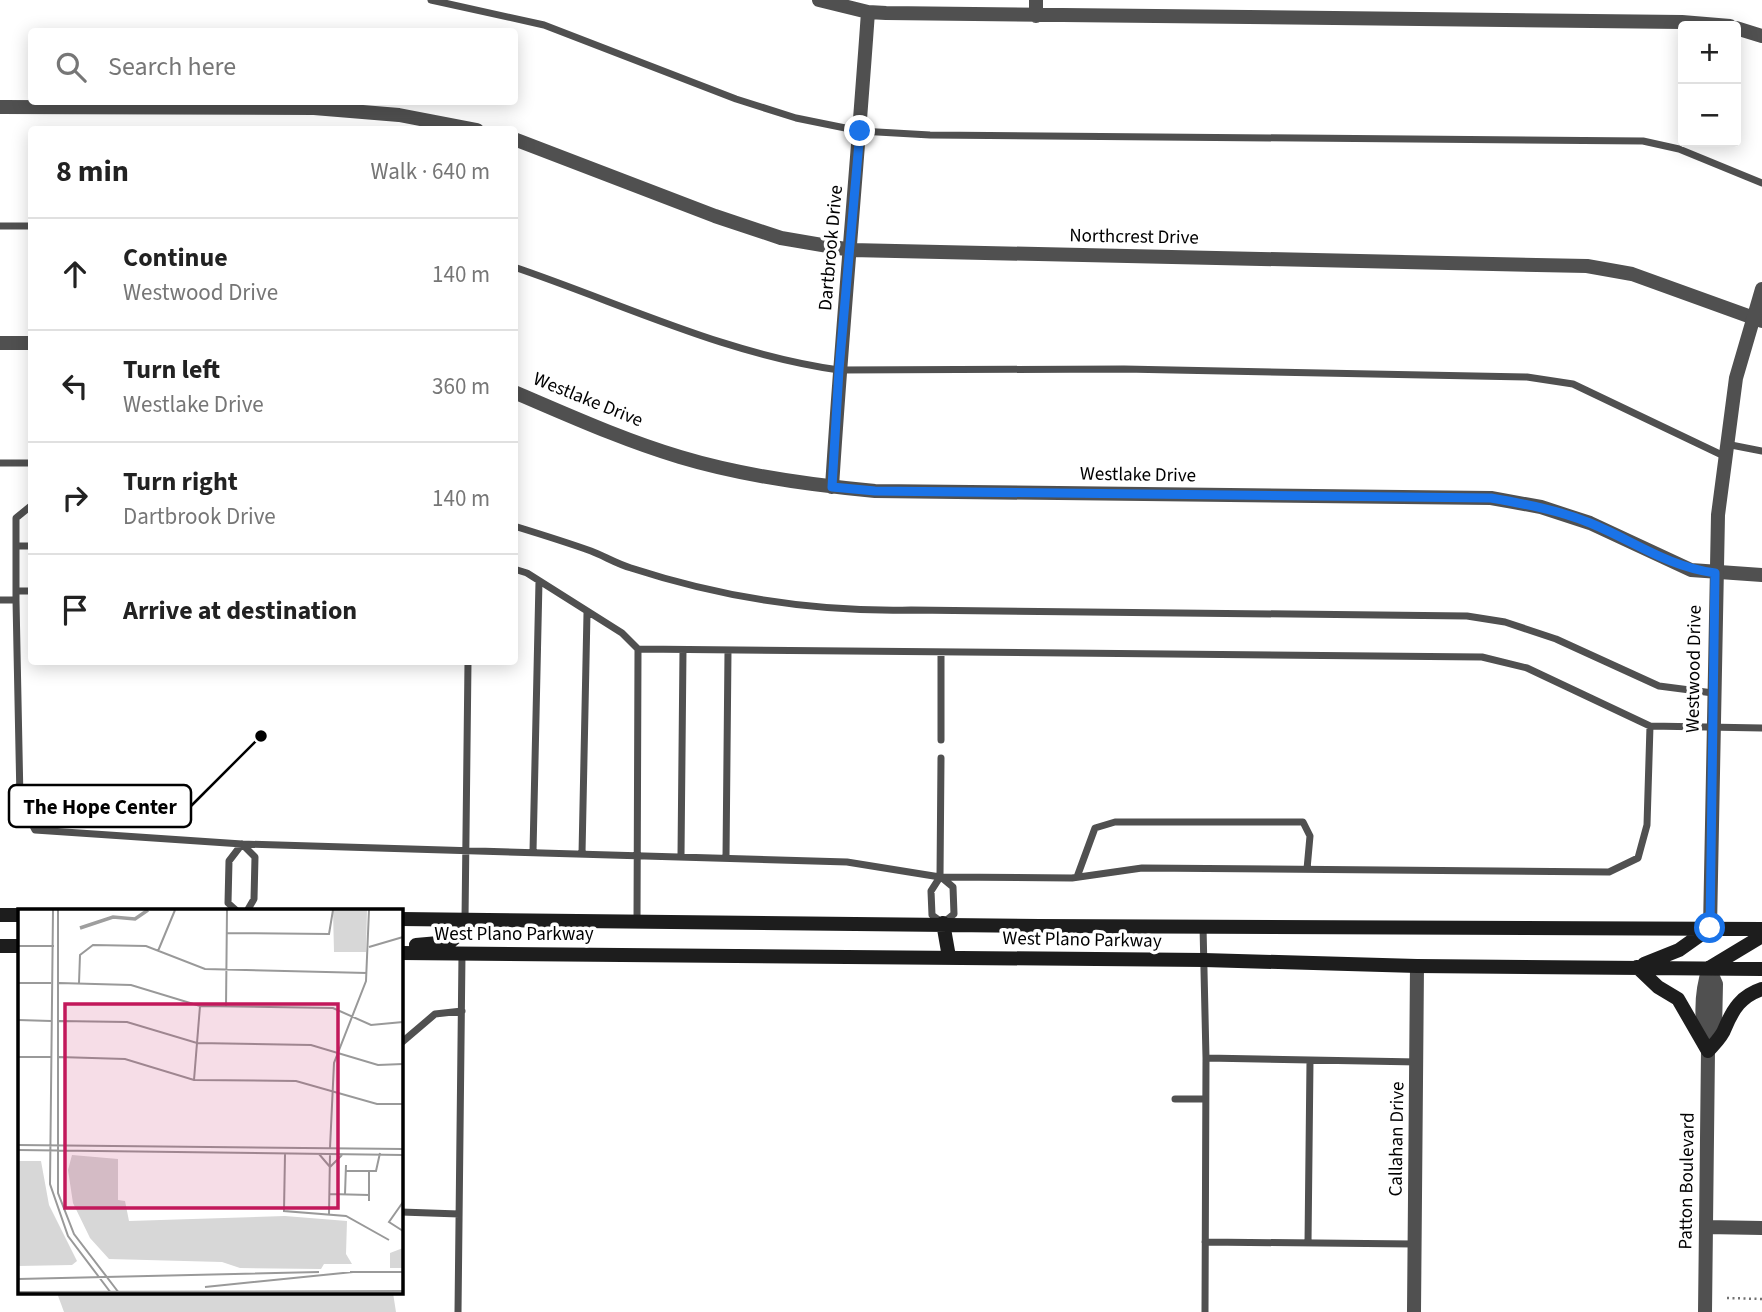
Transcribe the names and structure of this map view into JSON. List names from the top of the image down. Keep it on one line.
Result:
{"streets":{"main road":["West Plano Parkway"],"street":["Northcrest Drive","Dartbrook Drive","Westlake Drive","Westwood Drive","Callahan Drive","Patton Boulevard"]},"crossings":[["Northcrest Drive","Dartbrook Drive"],["Northcrest Drive","Westwood Drive"],["Dartbrook Drive","Westlake Drive"],["Westlake Drive","Westwood Drive"],["Westwood Drive","West Plano Parkway"],["West Plano Parkway","Callahan Drive"],["West Plano Parkway","Patton Boulevard"]],"places":["The Hope Center"],"page":{"map_buttons":["+","−"],"search":"Search here","heading":["8 min","Walk · 640 m"],"list":[["Continue","Westwood Drive","140 m"],["Turn left","Westlake Drive","360 m"],["Turn right","Dartbrook Drive","140 m"],"Arrive at destination"]}}
